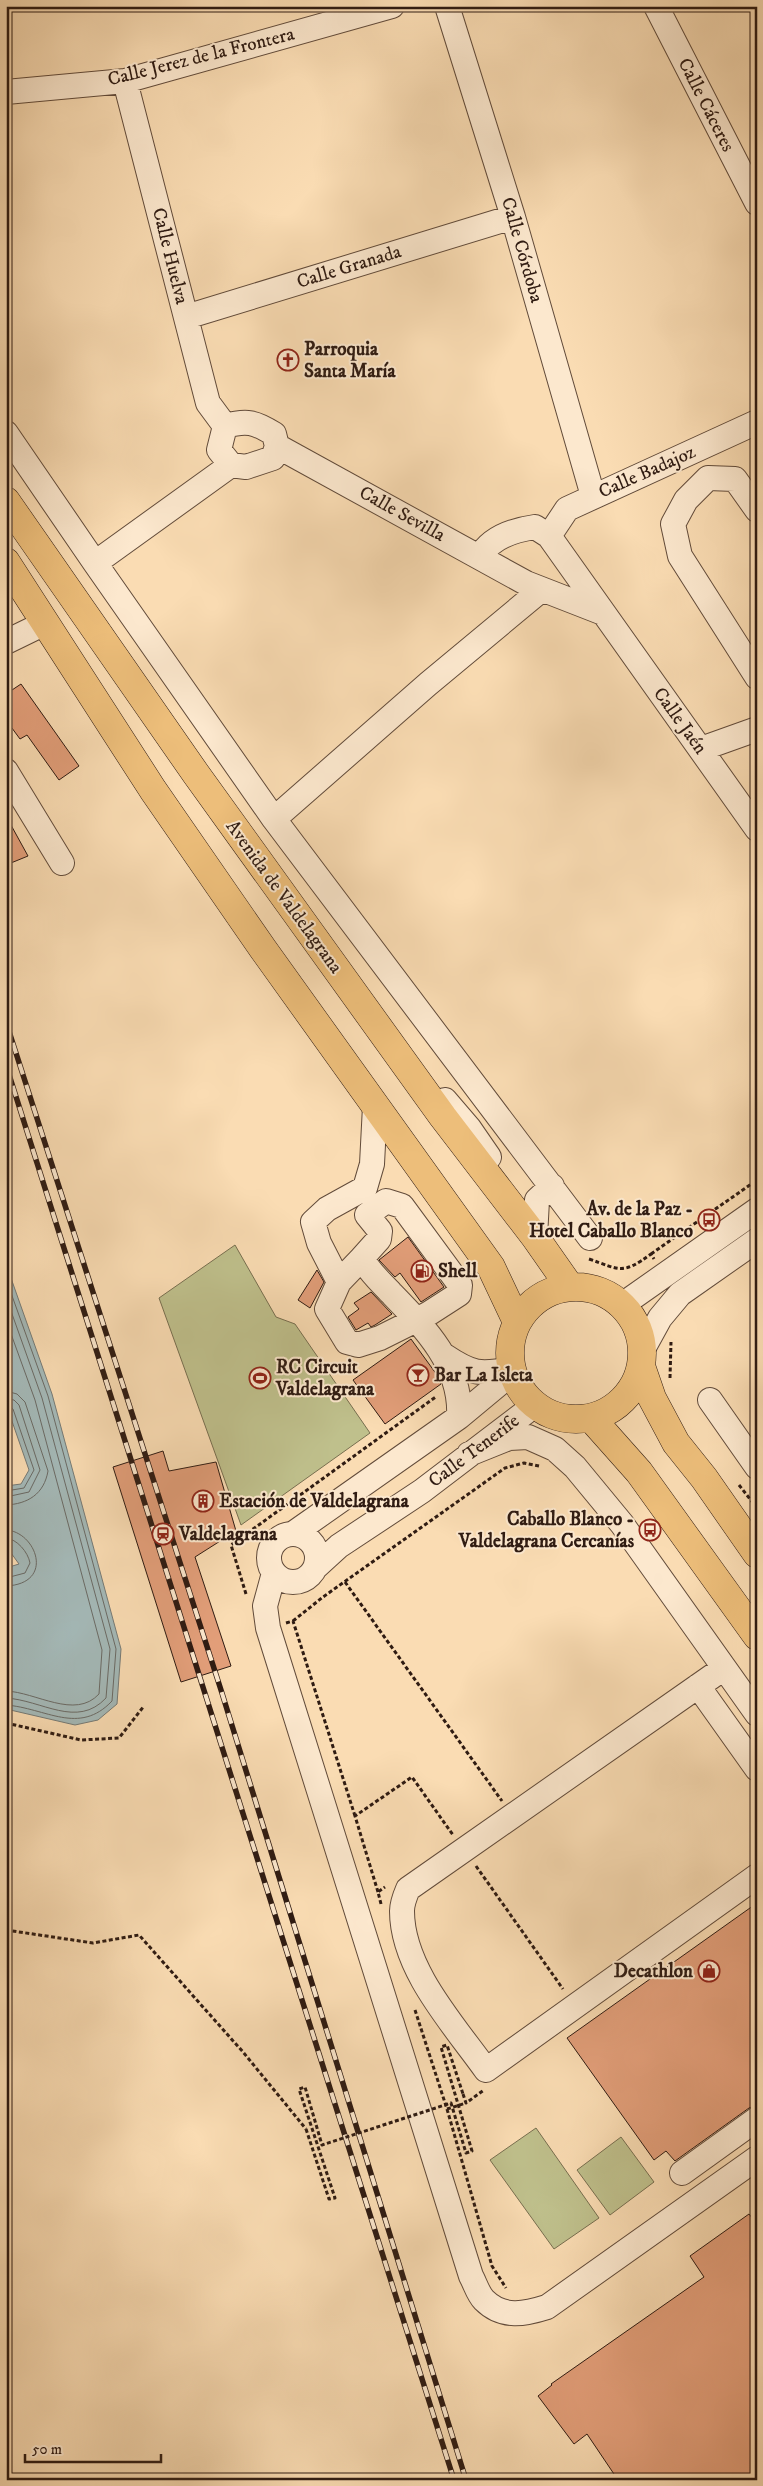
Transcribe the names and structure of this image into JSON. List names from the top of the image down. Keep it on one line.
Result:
{"streets":{"main road":["Avenida de Valdelagrana"],"street":["Calle Jerez de la Frontera","Calle Cáceres","Calle Córdoba","Calle Huelva","Calle Granada","Calle Badajoz","Calle Sevilla","Calle Jaén","Calle Tenerife"]},"crossings":[["Calle Jerez de la Frontera","Calle Huelva"],["Calle Córdoba","Calle Granada"],["Calle Córdoba","Calle Badajoz"],["Calle Huelva","Calle Granada"],["Calle Huelva","Calle Sevilla"],["Calle Badajoz","Calle Jaén"],["Avenida de Valdelagrana","Calle Tenerife"]],"places":{"church":["Parroquia Santa María"],"bus stop":["Av. de la Paz - Hotel Caballo Blanco","Caballo Blanco - Valdelagrana Cercanías"],"fuel station":["Shell"],"bar":["Bar La Isleta"],"sports":["RC Circuit Valdelagrana"],"building":["Estación de Valdelagrana"],"station":["Valdelagrana"],"shop":["Decathlon"]},"scale_bar":"50 m"}
